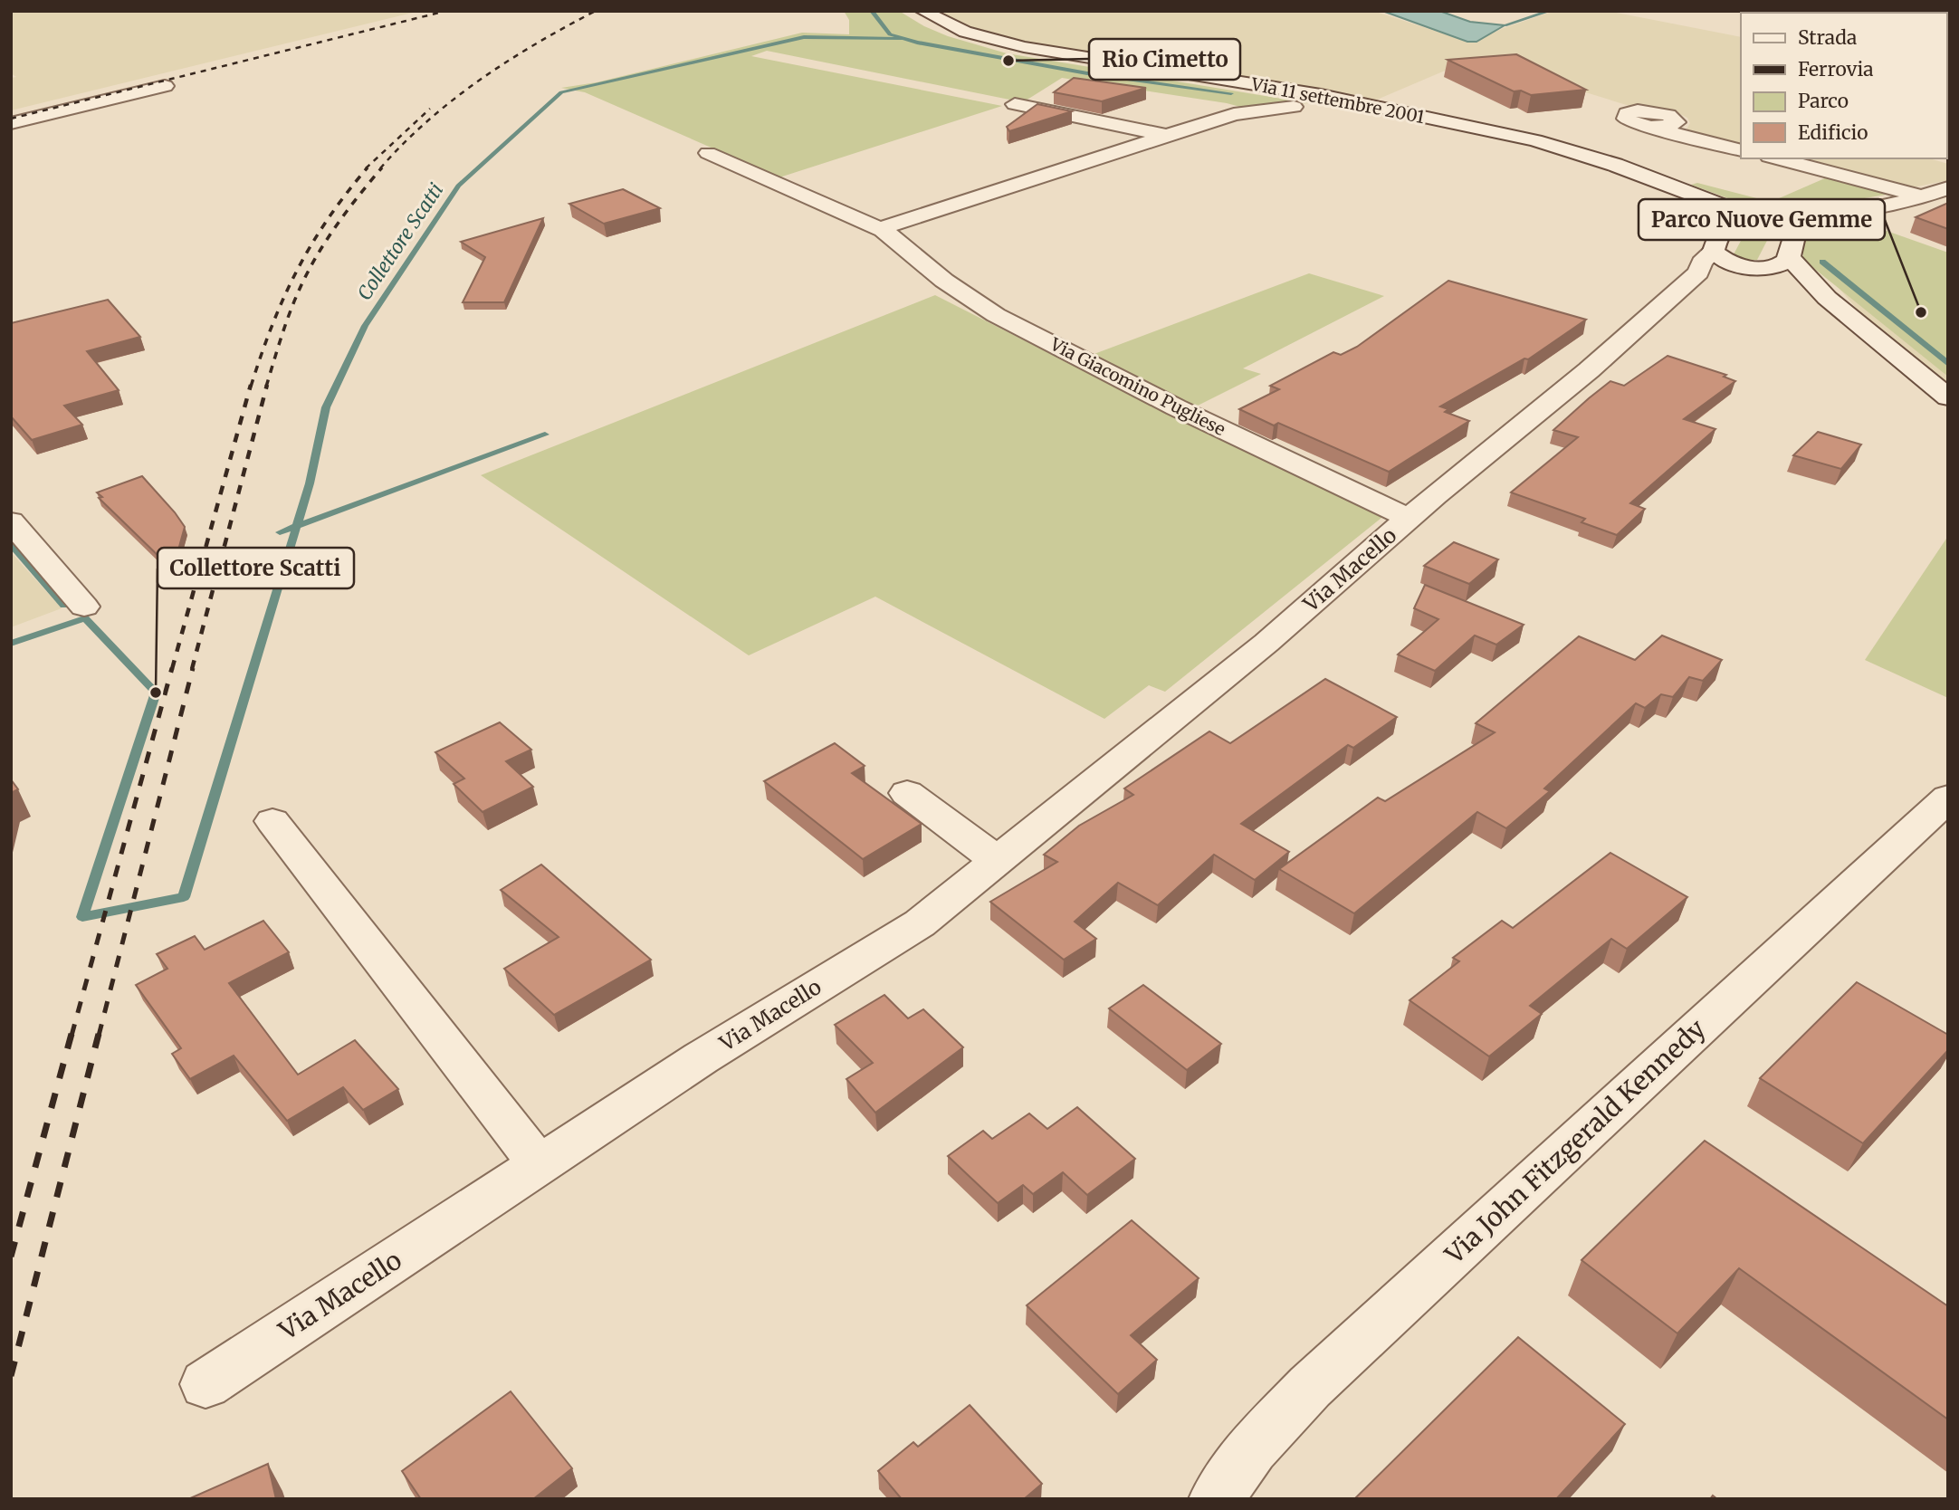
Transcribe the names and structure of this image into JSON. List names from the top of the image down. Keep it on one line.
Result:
{"streets":{"street":["Via 11 settembre 2001","Via Giacomino Pugliese","Via Macello","Via John Fitzgerald Kennedy"]},"crossings":[["Via Giacomino Pugliese","Via Macello"]],"water":["Collettore Scatti"],"places":["Rio Cimetto","Parco Nuove Gemme","Collettore Scatti"],"legend":["Strada","Ferrovia","Parco","Edificio"]}
